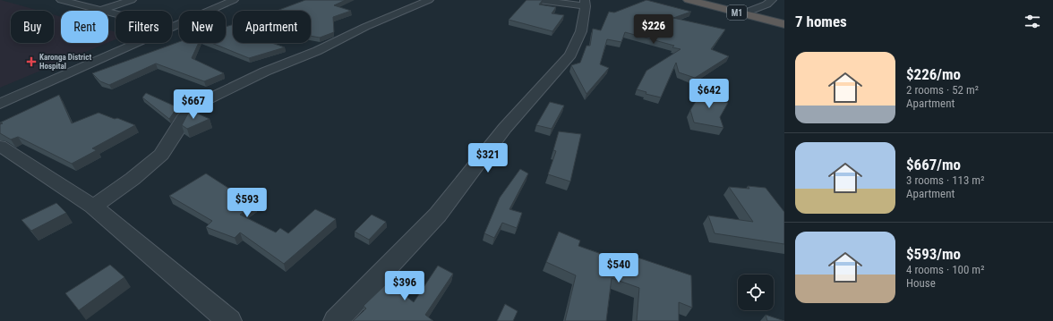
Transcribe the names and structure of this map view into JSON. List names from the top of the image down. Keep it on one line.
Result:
{"streets":{"highway":["M1"]},"places":{"health":["Karonga District Hospital"]},"page":{"heading":"7 homes","chip":["Buy","Rent","Filters","New","Apartment"],"price":["$226","$642","$667","$321","$593","$540","$396"],"list":[{"name":"$226/mo","note":"2 rooms · 52 m² · Apartment"},{"name":"$667/mo","note":"3 rooms · 113 m² · Apartment"},{"name":"$593/mo","note":"4 rooms · 100 m² · House"}]}}
